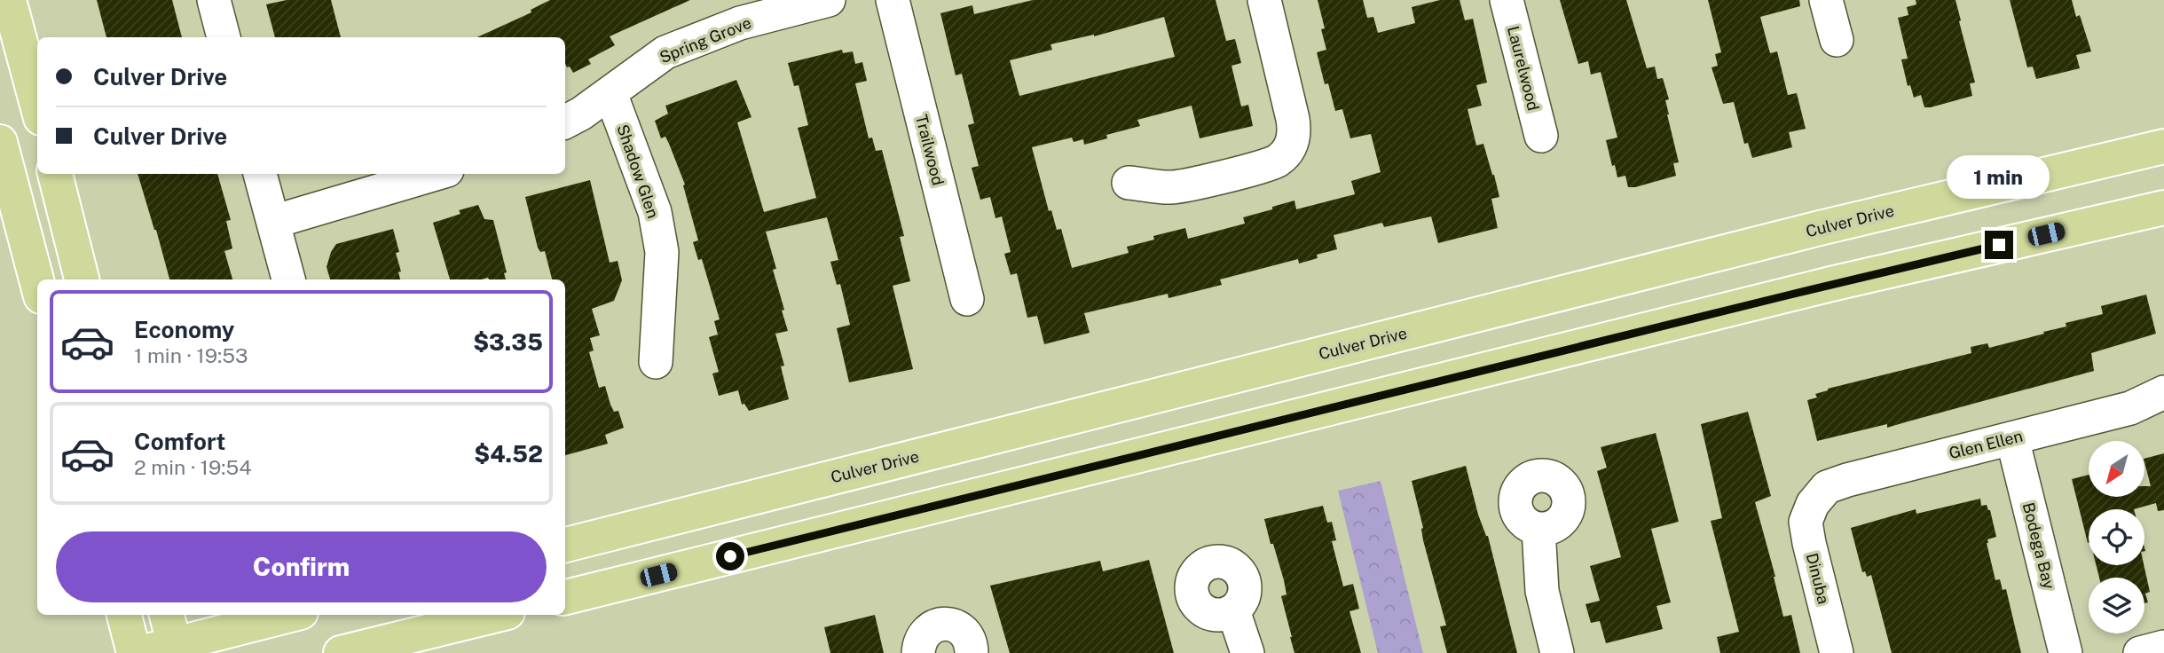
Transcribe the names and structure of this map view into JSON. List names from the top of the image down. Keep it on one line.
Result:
{"streets":{"main road":["Culver Drive"],"street":["Spring Grove","Laurelwood","Trailwood","Shadow Glen","Glen Ellen","Bodega Bay","Dinuba"]},"crossings":[["Spring Grove","Shadow Glen"],["Glen Ellen","Bodega Bay"],["Glen Ellen","Dinuba"]],"north":"bottom left","page":{"banner":["Culver Drive","Culver Drive"],"bubble":"1 min","list":[{"name":"Economy","note":"1 min · 19:53","value":"$3.35"},{"name":"Comfort","note":"2 min · 19:54","value":"$4.52"}],"buttons":"Confirm"}}
